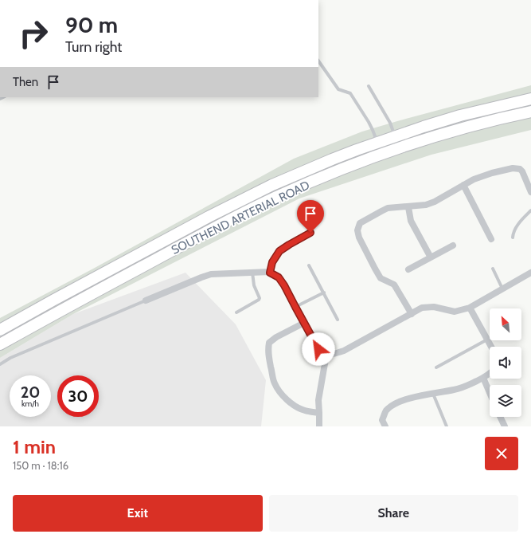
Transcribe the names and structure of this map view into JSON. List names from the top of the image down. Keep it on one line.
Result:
{"streets":{"highway":["SOUTHEND ARTERIAL ROAD"]},"north":"top left","page":{"turn":["90 m","Turn right"],"then":"Then","speed":"20 km/h","limit":"30","heading":["1 min","150 m · 18:16"],"buttons":["Exit","Share"]}}
